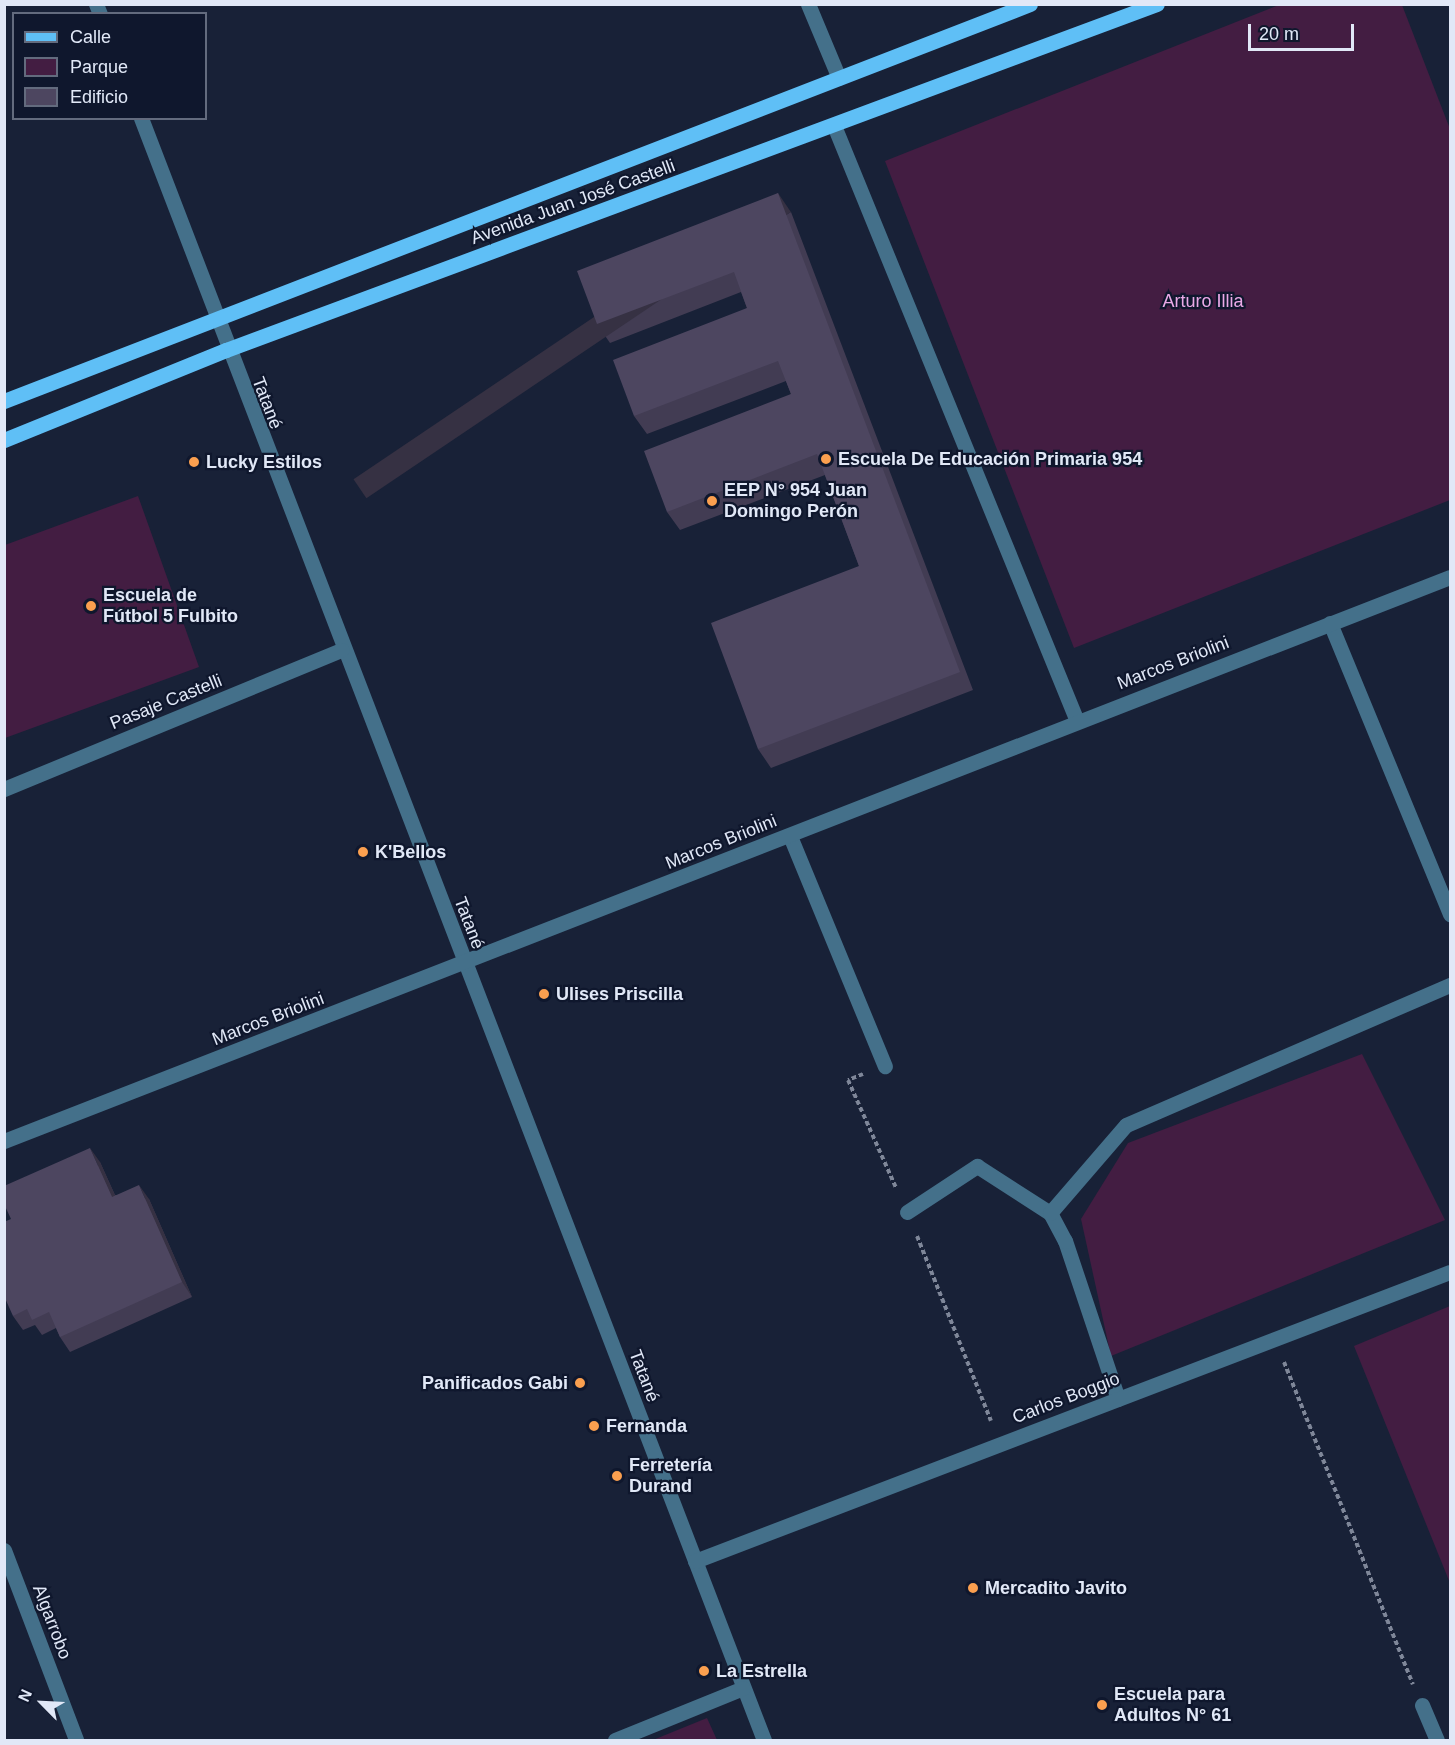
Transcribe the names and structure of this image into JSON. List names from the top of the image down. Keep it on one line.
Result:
{"streets":{"main road":["Avenida Juan José Castelli"],"street":["Tatané","Marcos Briolini","Pasaje Castelli","Carlos Boggio","Algarrobo"]},"crossings":[["Avenida Juan José Castelli","Tatané"],["Tatané","Marcos Briolini"],["Tatané","Pasaje Castelli"],["Tatané","Carlos Boggio"]],"parks":["Arturo Illia"],"places":["Escuela De Educación Primaria 954","Lucky Estilos","EEP N° 954 Juan Domingo Perón","Escuela de Fútbol 5 Fulbito","K'Bellos","Ulises Priscilla","Panificados Gabi","Fernanda","Ferretería Durand","Mercadito Javito","La Estrella","Escuela para Adultos N° 61"],"legend":["Calle","Parque","Edificio"],"scale_bar":"20 m","north":"top left"}
